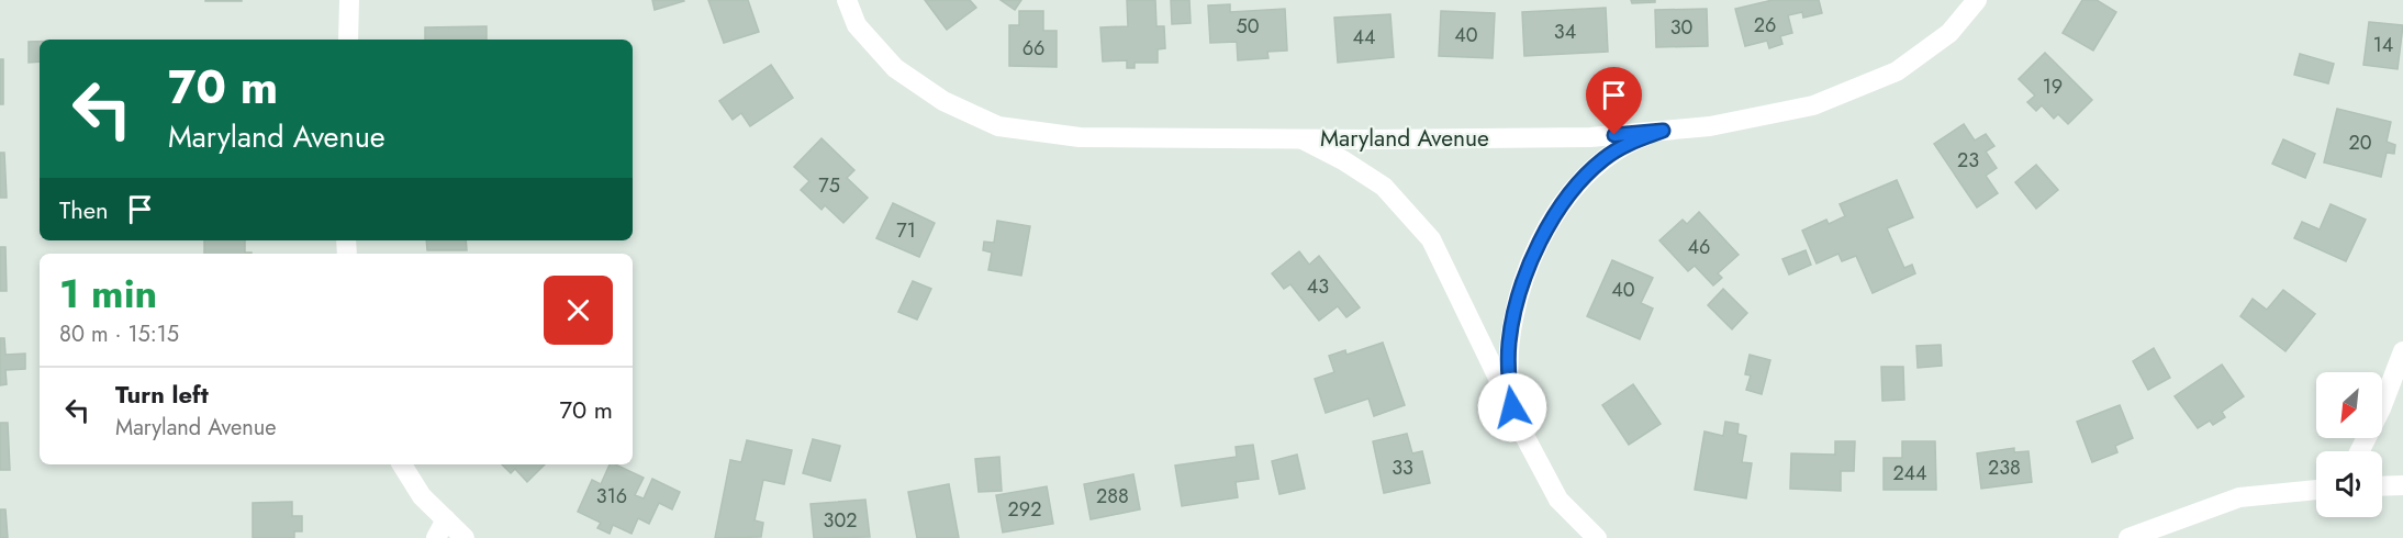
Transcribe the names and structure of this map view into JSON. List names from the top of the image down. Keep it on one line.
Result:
{"streets":{"street":["Maryland Avenue"]},"house_numbers":["26","50","30","34","40","44","14","66","19","20","23","75","71","46","43","40","33","238","244","316","288","292","302"],"north":"bottom left","page":{"turn":["70 m","Maryland Avenue"],"then":"Then","heading":["1 min","80 m · 15:15"],"list":[{"name":"Turn left","note":"Maryland Avenue","value":"70 m"}]}}
